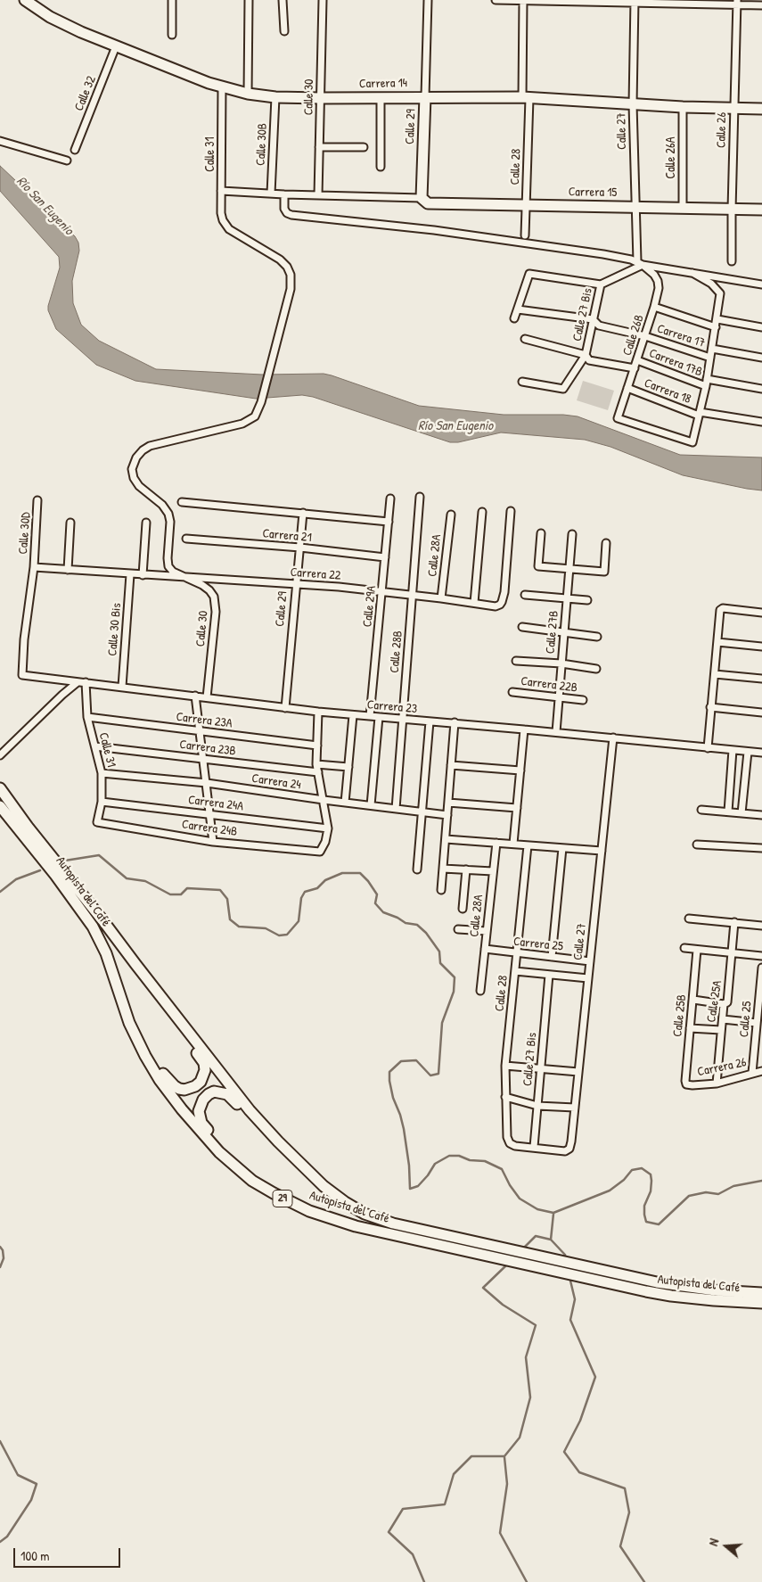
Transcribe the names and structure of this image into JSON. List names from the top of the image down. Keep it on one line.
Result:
{"streets":{"main road":["Carrera 14","Calle 29","Carrera 15","Autopista del Café","29"],"street":["Calle 32","Calle 30","Calle 26","Calle 27","Calle 30B","Calle 31","Calle 26A","Calle 28","Calle 27 Bis","Calle 26B","Carrera 17","Carrera 17B","Carrera 18","Calle 30D","Carrera 21","Calle 28A","Carrera 22","Calle 29A","Calle 30 Bis","Calle 27B","Calle 28B","Carrera 22B","Carrera 23","Carrera 23A","Carrera 23B","Carrera 24","Carrera 24A","Carrera 24B","Carrera 25","Calle 25A","Calle 25B","Calle 25","Carrera 26"]},"crossings":[["Carrera 14","Calle 32"],["Carrera 14","Calle 30"],["Carrera 14","Calle 29"],["Carrera 14","Calle 26"],["Carrera 14","Calle 27"],["Carrera 14","Calle 30B"],["Carrera 14","Calle 31"],["Carrera 14","Calle 26A"],["Carrera 14","Calle 28"],["Calle 30","Calle 31"],["Calle 30","Carrera 15"],["Calle 30","Carrera 22"],["Calle 30","Carrera 23"],["Calle 29","Carrera 15"],["Calle 29","Carrera 21"],["Calle 29","Carrera 22"],["Calle 29","Carrera 23"],["Calle 26","Carrera 15"],["Calle 27","Calle 28"],["Calle 27","Carrera 15"],["Calle 27","Calle 27 Bis"],["Calle 27","Calle 26B"],["Calle 27","Carrera 17"],["Calle 27","Carrera 23"],["Calle 27","Carrera 25"],["Calle 30B","Carrera 15"],["Calle 31","Carrera 15"],["Calle 31","Carrera 22"],["Calle 31","Carrera 23"],["Calle 31","Carrera 23A"],["Calle 31","Carrera 23B"],["Calle 31","Carrera 24"],["Calle 31","Carrera 24A"],["Calle 31","Carrera 24B"],["Calle 26A","Carrera 15"],["Calle 28","Carrera 15"],["Calle 28","Calle 27 Bis"],["Calle 28","Carrera 25"],["Calle 27 Bis","Calle 26B"],["Calle 27 Bis","Carrera 17"],["Calle 26B","Carrera 17"],["Calle 26B","Carrera 17B"],["Calle 26B","Carrera 18"],["Calle 30D","Carrera 22"],["Calle 30D","Carrera 23"],["Carrera 21","Calle 29A"],["Calle 28A","Carrera 22"],["Calle 28A","Carrera 25"],["Carrera 22","Calle 29A"],["Carrera 22","Calle 30 Bis"],["Carrera 22","Calle 28B"],["Carrera 22","Carrera 23"],["Calle 29A","Carrera 23"],["Calle 30 Bis","Carrera 23"],["Calle 27B","Carrera 22B"],["Calle 27B","Carrera 23"],["Calle 28B","Carrera 23"],["Calle 28B","Carrera 24"],["Carrera 24A","Carrera 24B"],["Calle 25A","Carrera 26"],["Calle 25B","Carrera 26"],["Calle 25","Carrera 26"]],"water":["Río San Eugenio"],"scale_bar":"100 m","north":"left"}
